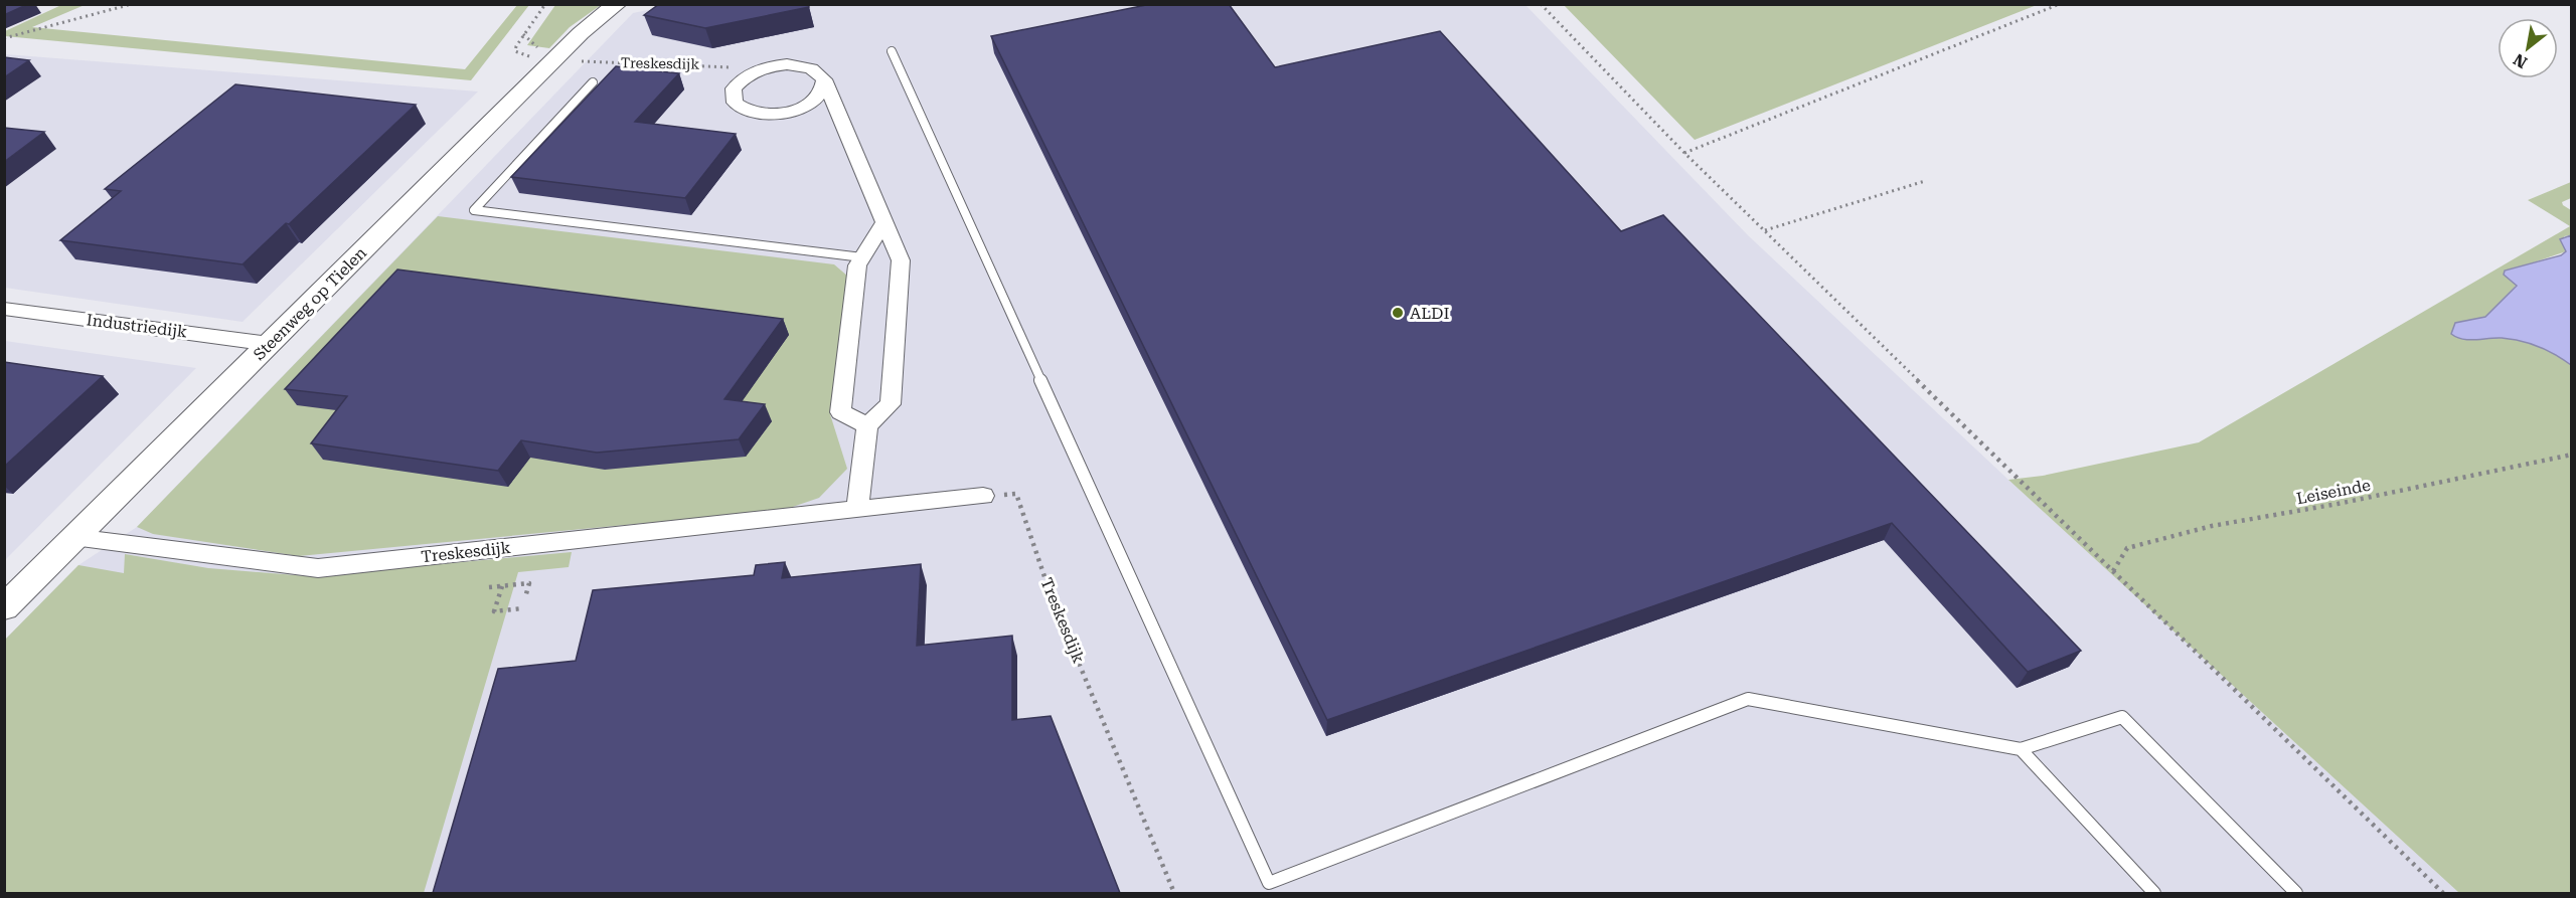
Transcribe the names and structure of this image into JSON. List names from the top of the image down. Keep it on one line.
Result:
{"streets":{"street":["Treskesdijk","Steenweg op Tielen","Industriedijk"],"path":["Leiseinde"]},"crossings":[["Treskesdijk","Steenweg op Tielen"],["Steenweg op Tielen","Industriedijk"]],"places":["ALDI"],"north":"bottom left"}
